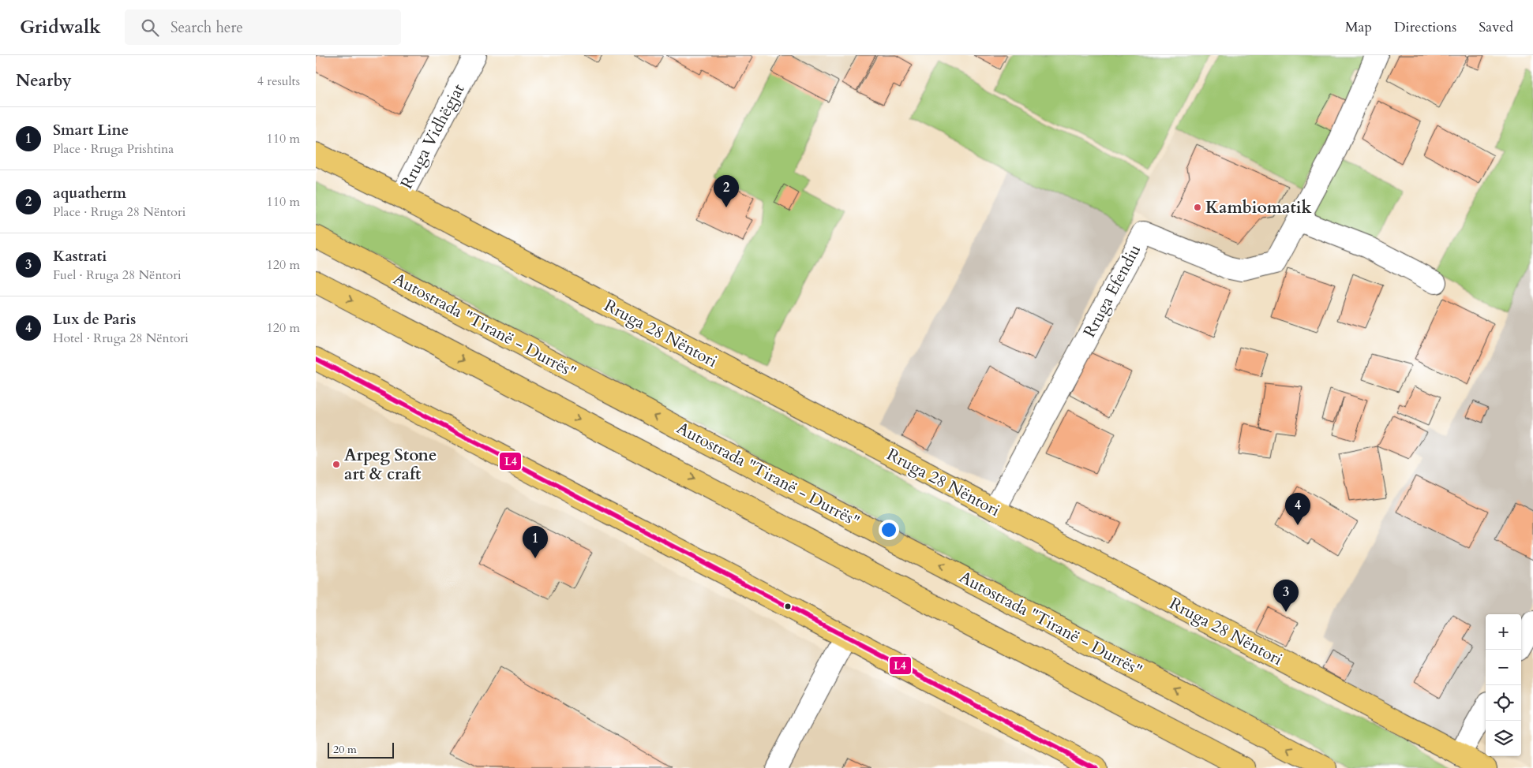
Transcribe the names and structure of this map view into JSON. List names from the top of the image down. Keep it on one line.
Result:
{"streets":{"main road":["Autostrada \"Tiranë - Durrës\"","Rruga 28 Nëntori"],"street":["Rruga Vidhëgjat","Rruga Efendiu"]},"crossings":[["Rruga Vidhëgjat","Rruga 28 Nëntori"],["Rruga Efendiu","Rruga 28 Nëntori"]],"places":["Kambiomatik","Arpeg Stone art & craft"],"lines":["transit line L4"],"scale_bar":"20 m","page":{"header":"Gridwalk","search":"Search here","nav":["Map","Directions","Saved"],"heading":["Nearby","4 results"],"list":[{"mark":"1","name":"Smart Line","note":"Place · Rruga Prishtina","value":"110 m"},{"mark":"2","name":"aquatherm","note":"Place · Rruga 28 Nëntori","value":"110 m"},{"mark":"3","name":"Kastrati","note":"Fuel · Rruga 28 Nëntori","value":"120 m"},{"mark":"4","name":"Lux de Paris","note":"Hotel · Rruga 28 Nëntori","value":"120 m"}],"pins":["2","4","1","3"],"map_buttons":["+","−"],"scale":"20 m"}}
